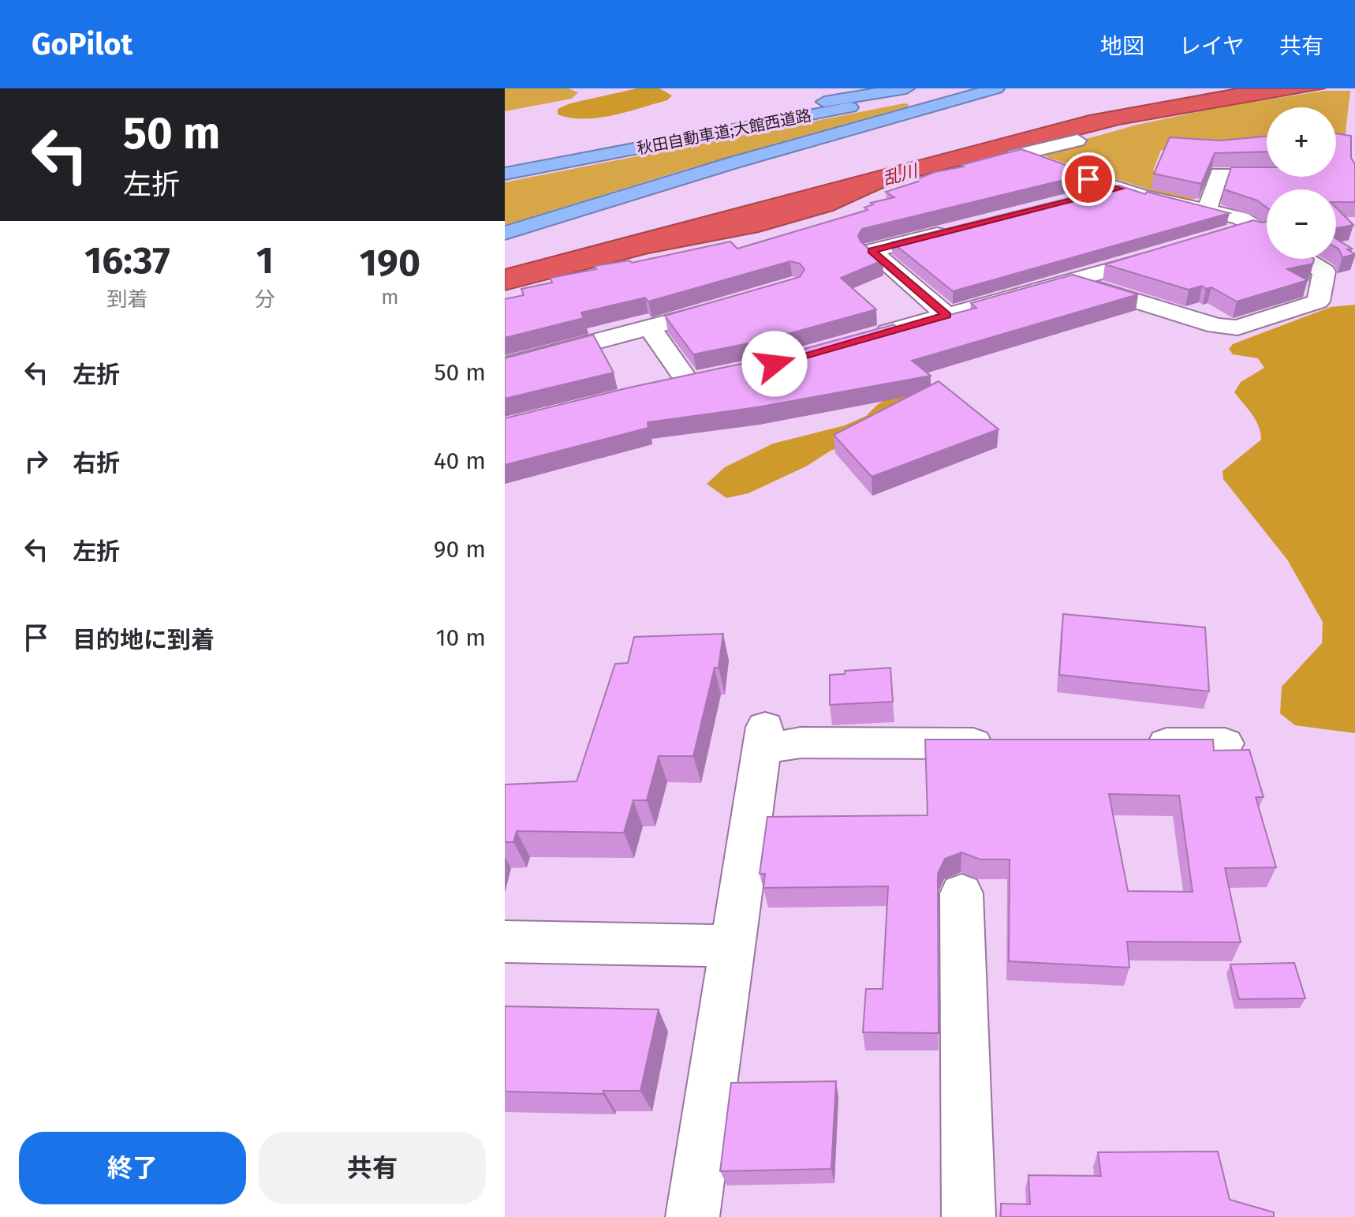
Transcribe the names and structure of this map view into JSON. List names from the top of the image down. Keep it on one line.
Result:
{"streets":{"highway":["秋田自動車道;大館西道路"]},"water":["乱川"],"page":{"header":"GoPilot","nav":["地図","レイヤ","共有"],"turn":["50 m","左折"],"map_buttons":["+","−"],"eta":["16:37","到着","1","分","190","m"],"list":[{"name":"左折","value":"50 m"},{"name":"右折","value":"40 m"},{"name":"左折","value":"90 m"},{"name":"目的地に到着","value":"10 m"}],"buttons":["終了","共有"]}}
